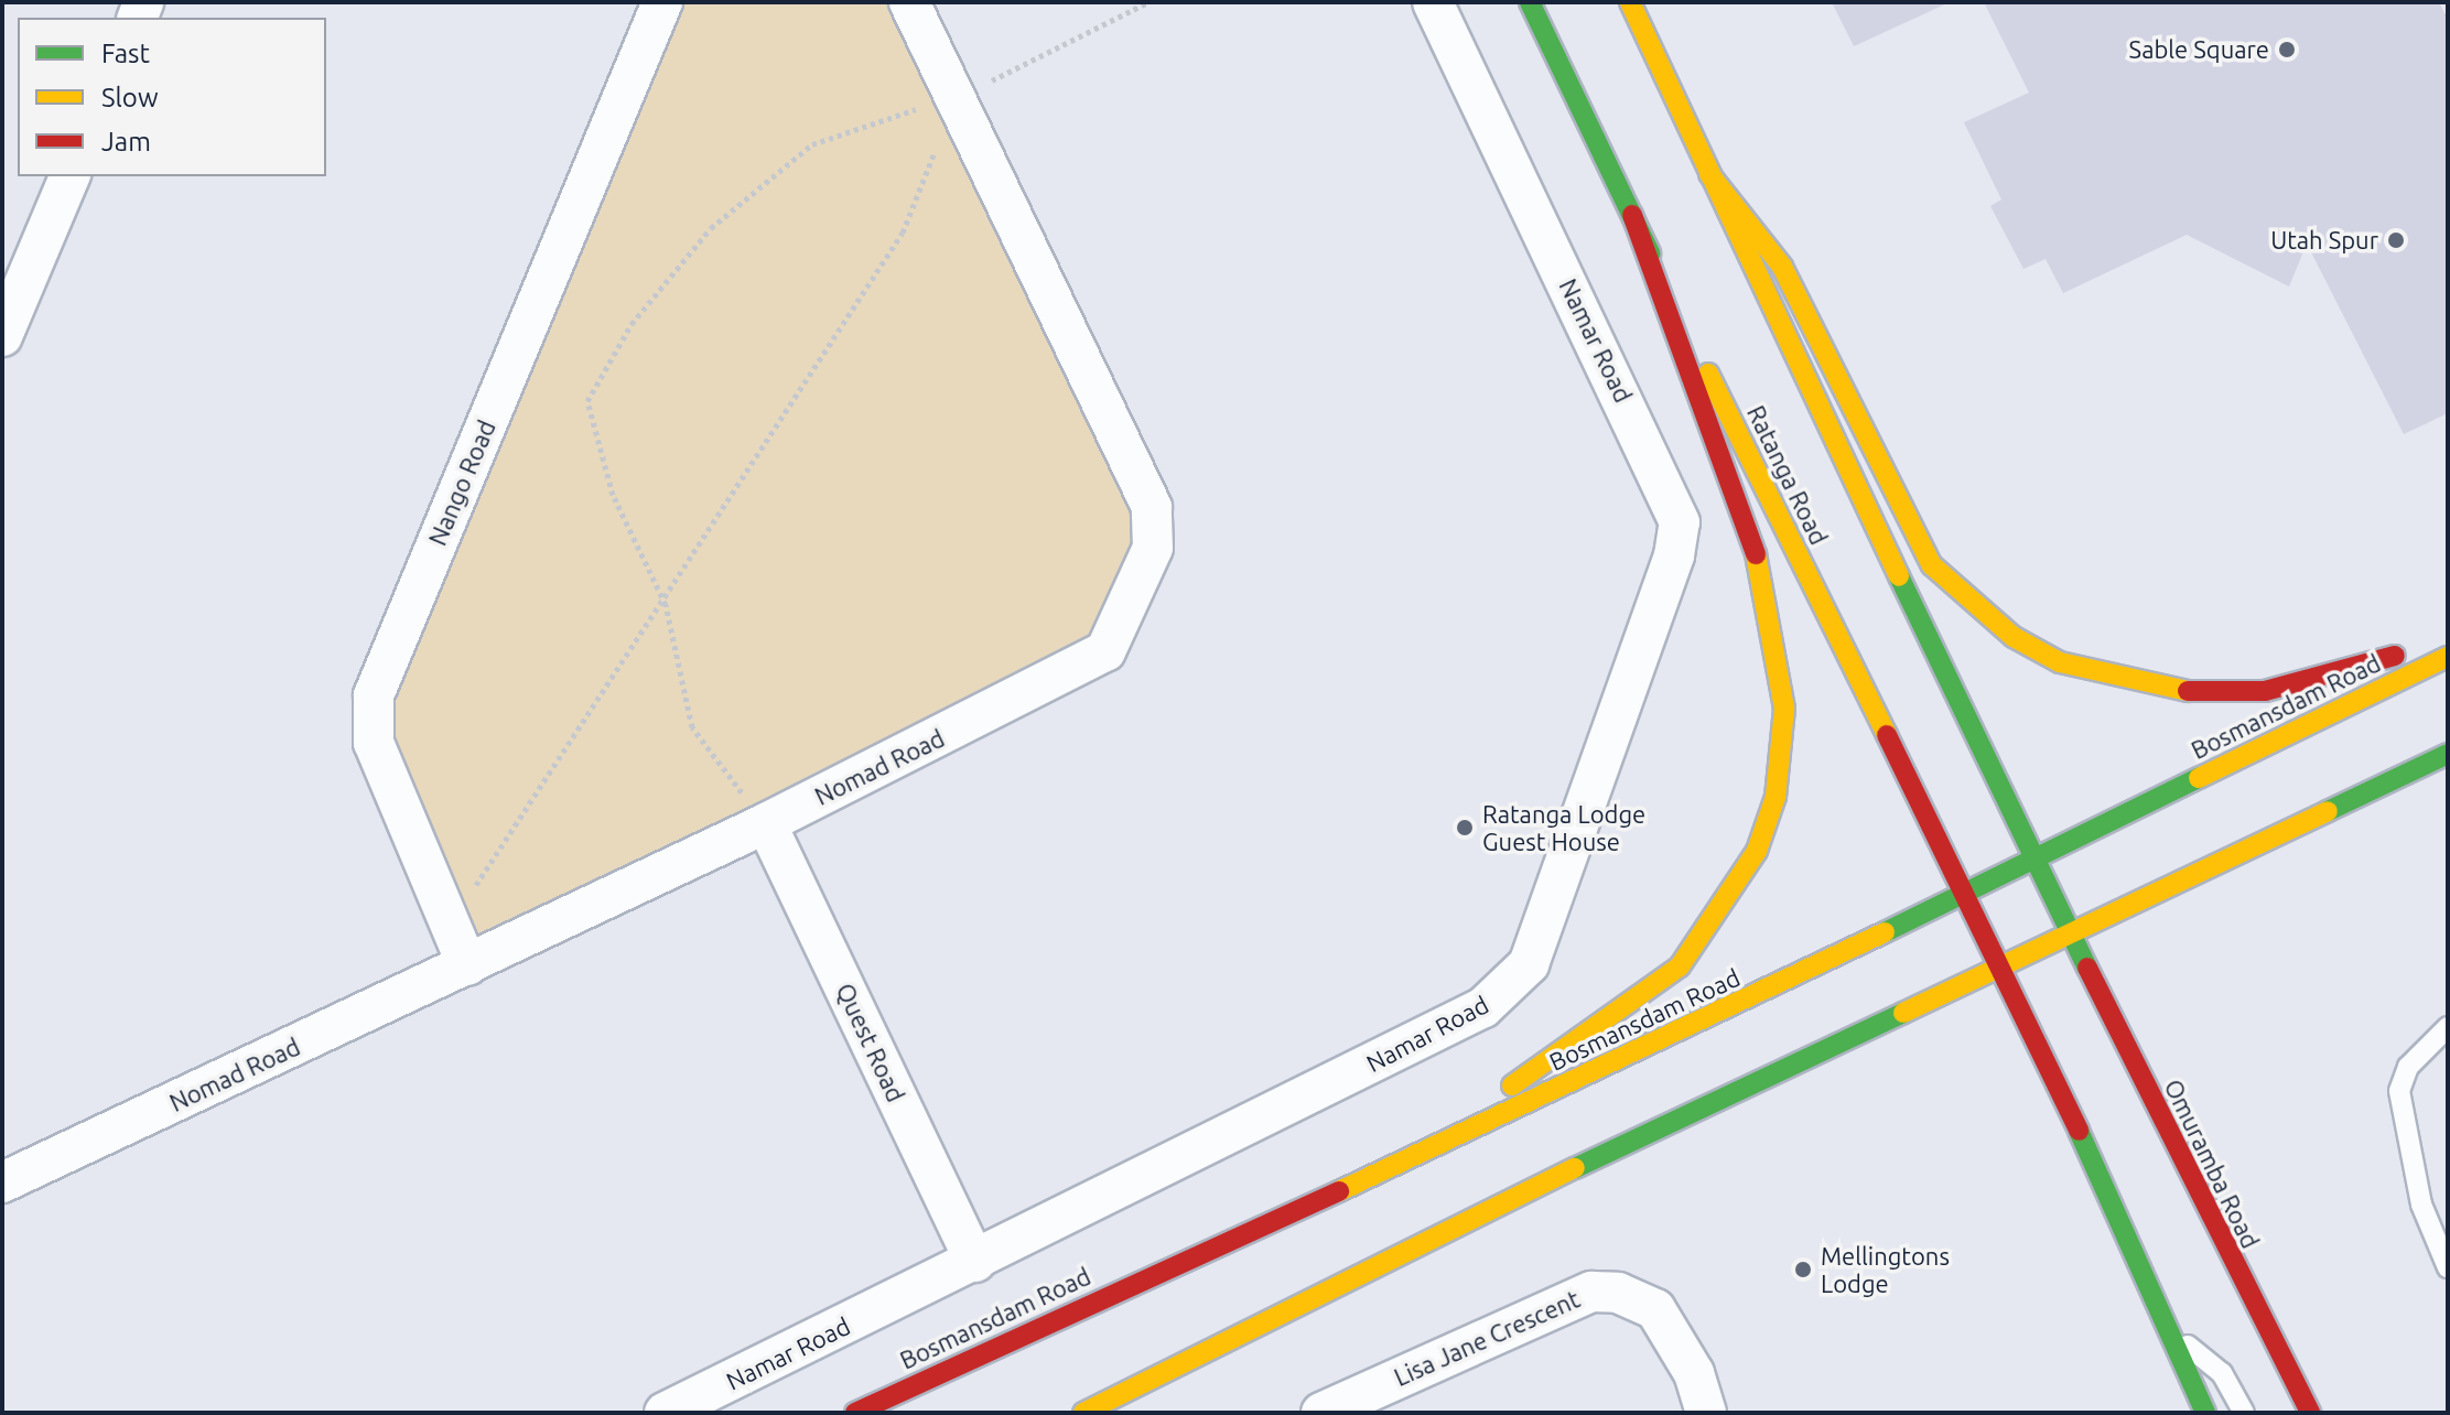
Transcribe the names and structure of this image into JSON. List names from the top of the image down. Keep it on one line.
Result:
{"streets":{"main road":["Ratanga Road","Bosmansdam Road","Omuramba Road"],"street":["Namar Road","Nango Road","Nomad Road","Quest Road","Lisa Jane Crescent"]},"crossings":[["Namar Road","Quest Road"],["Ratanga Road","Bosmansdam Road"],["Nango Road","Nomad Road"],["Nomad Road","Quest Road"]],"places":["Sable Square","Utah Spur","Ratanga Lodge Guest House","Mellingtons Lodge"],"legend":["Fast","Slow","Jam"]}
